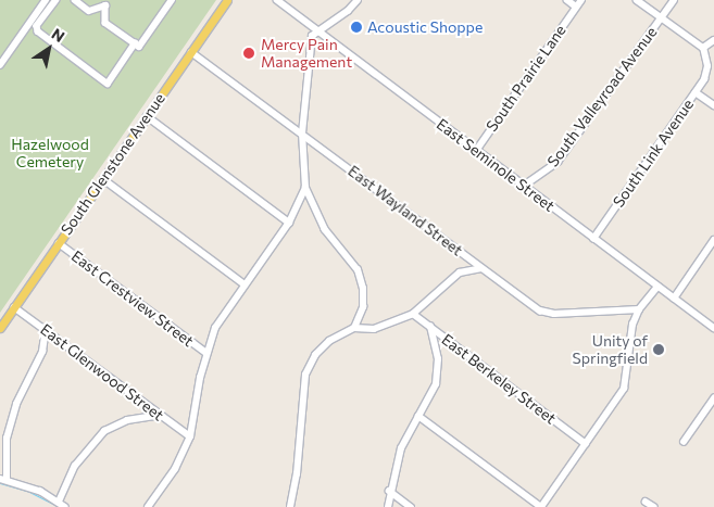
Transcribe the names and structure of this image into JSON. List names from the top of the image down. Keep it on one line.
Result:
{"streets":{"main road":["South Glenstone Avenue"],"street":["South Prairie Lane","South Valleyroad Avenue","South Link Avenue","East Seminole Street","East Wayland Street","East Crestview Street","East Glenwood Street","East Berkeley Street"]},"crossings":[["South Prairie Lane","East Seminole Street"],["South Valleyroad Avenue","East Seminole Street"],["South Link Avenue","East Seminole Street"],["South Glenstone Avenue","East Wayland Street"],["South Glenstone Avenue","East Crestview Street"],["South Glenstone Avenue","East Glenwood Street"]],"parks":["Hazelwood Cemetery"],"places":["Acoustic Shoppe","Mercy Pain Management","Unity of Springfield"],"north":"top right"}
